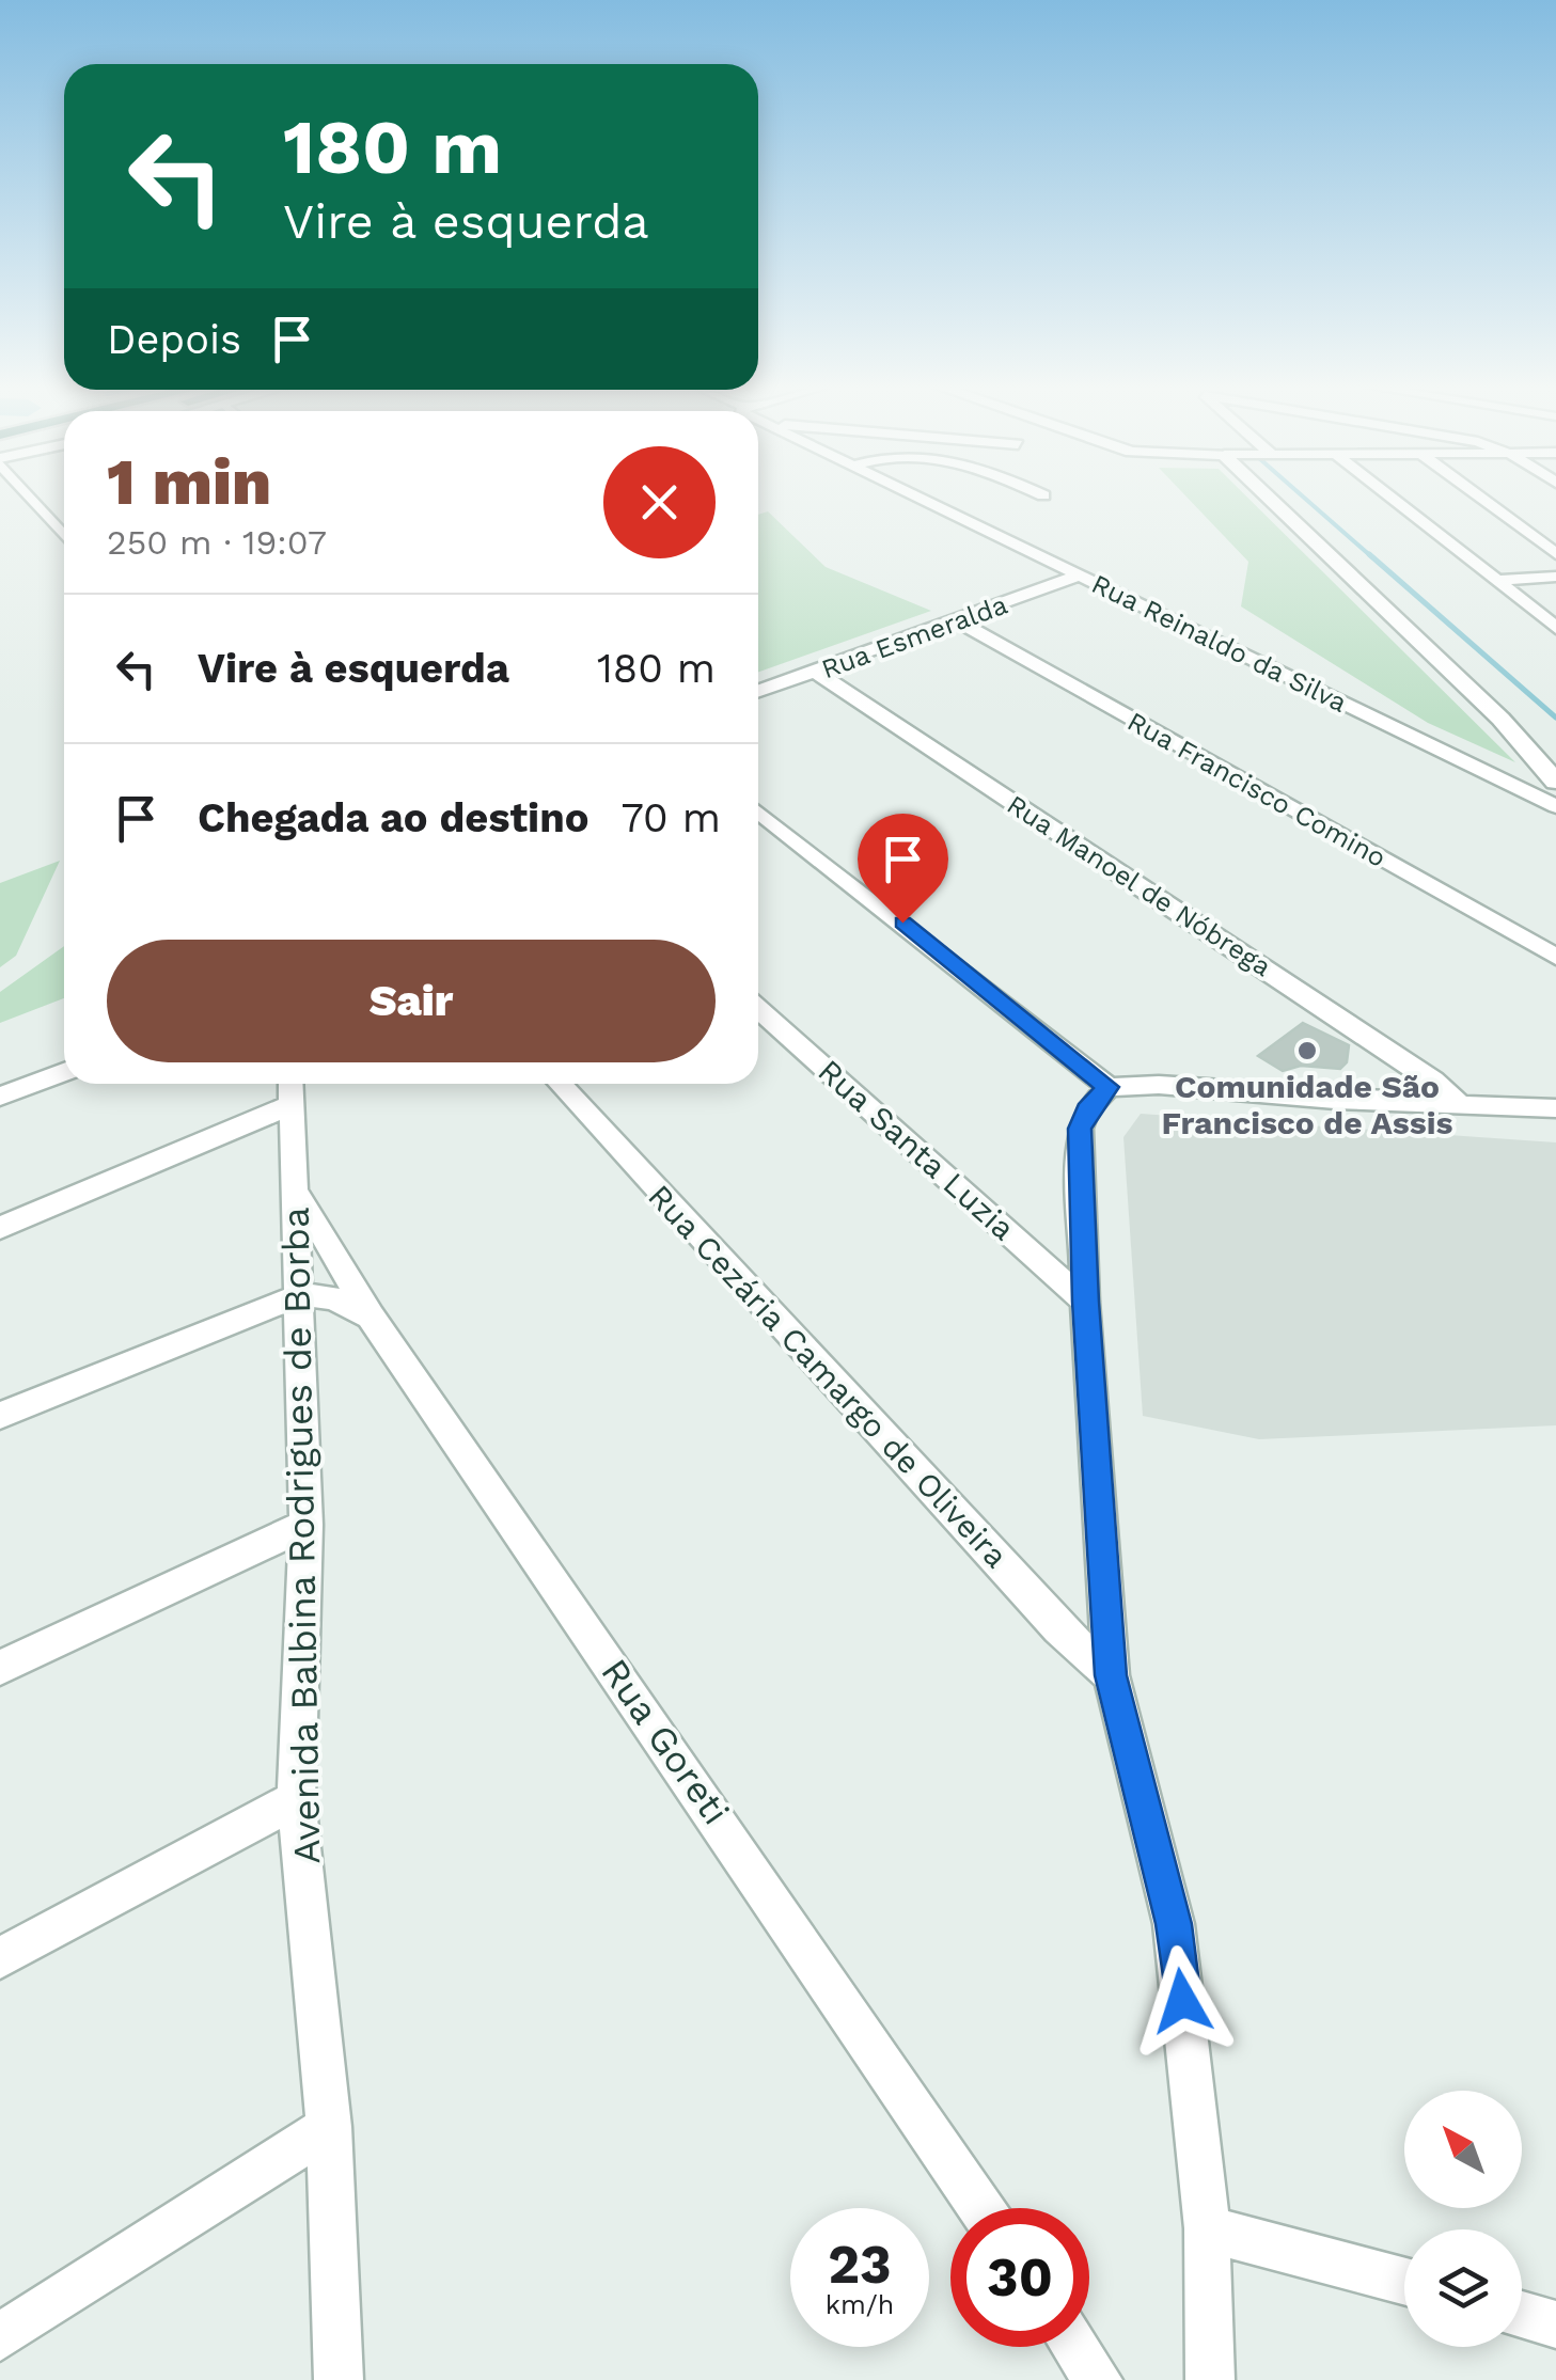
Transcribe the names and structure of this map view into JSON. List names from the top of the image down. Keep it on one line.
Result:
{"streets":{"street":["Rua Esmeralda","Rua Reinaldo da Silva","Rua Francisco Comino","Rua Manoel de Nóbrega","Rua Santa Luzia","Rua Cezária Camargo de Oliveira","Avenida Balbina Rodrigues de Borba","Rua Goreti"]},"crossings":[["Rua Esmeralda","Rua Reinaldo da Silva"],["Rua Esmeralda","Rua Francisco Comino"],["Rua Esmeralda","Rua Manoel de Nóbrega"],["Avenida Balbina Rodrigues de Borba","Rua Goreti"]],"places":["Comunidade São Francisco de Assis"],"north":"top left","page":{"turn":["180 m","Vire à esquerda"],"then":"Depois","heading":["1 min","250 m · 19:07"],"list":[{"name":"Vire à esquerda","value":"180 m"},{"name":"Chegada ao destino","value":"70 m"}],"buttons":"Sair","speed":"23 km/h","limit":"30"}}
